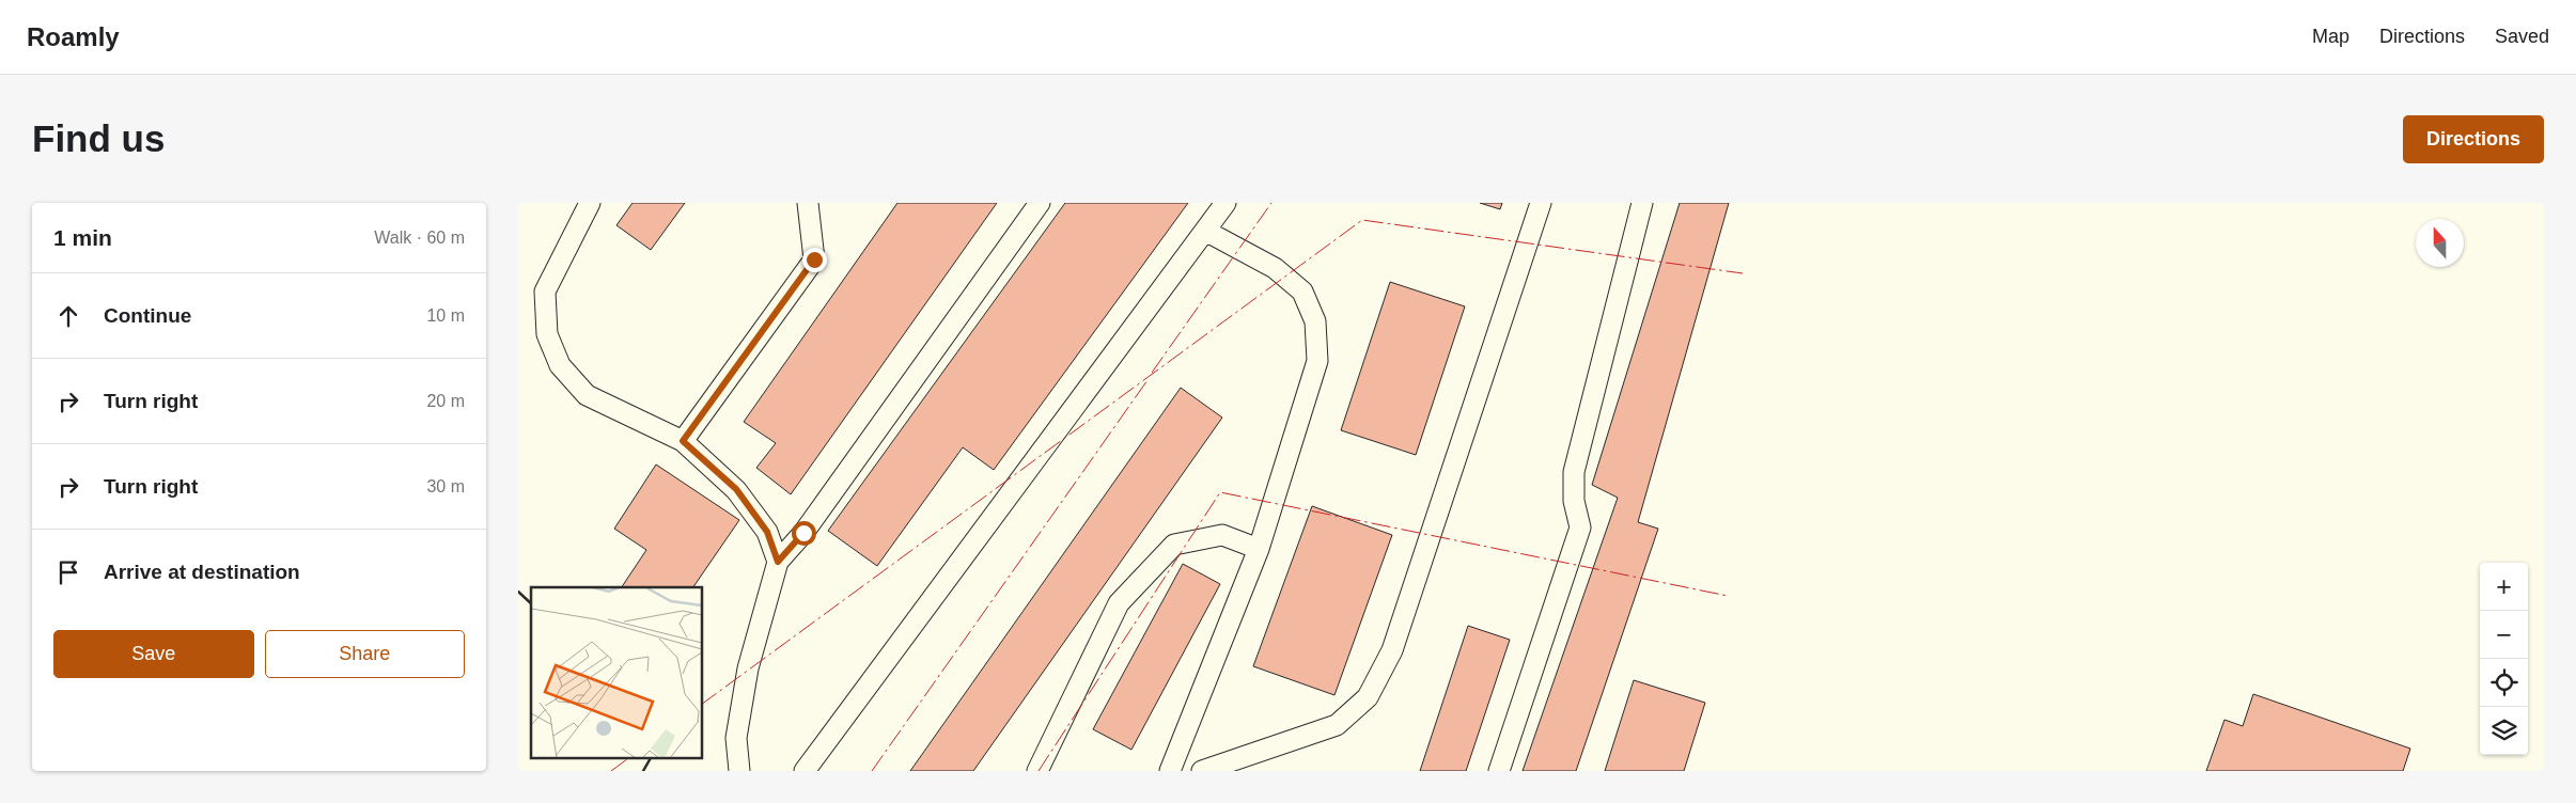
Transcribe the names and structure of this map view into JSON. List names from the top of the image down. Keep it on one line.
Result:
{"north":"top","page":{"header":"Roamly","nav":["Map","Directions","Saved"],"buttons":["Directions",["Save","Share"]],"title":"Find us","heading":["1 min","Walk · 60 m"],"list":[["Continue","10 m"],["Turn right","20 m"],["Turn right","30 m"],"Arrive at destination"],"map_buttons":["+","−"]}}
